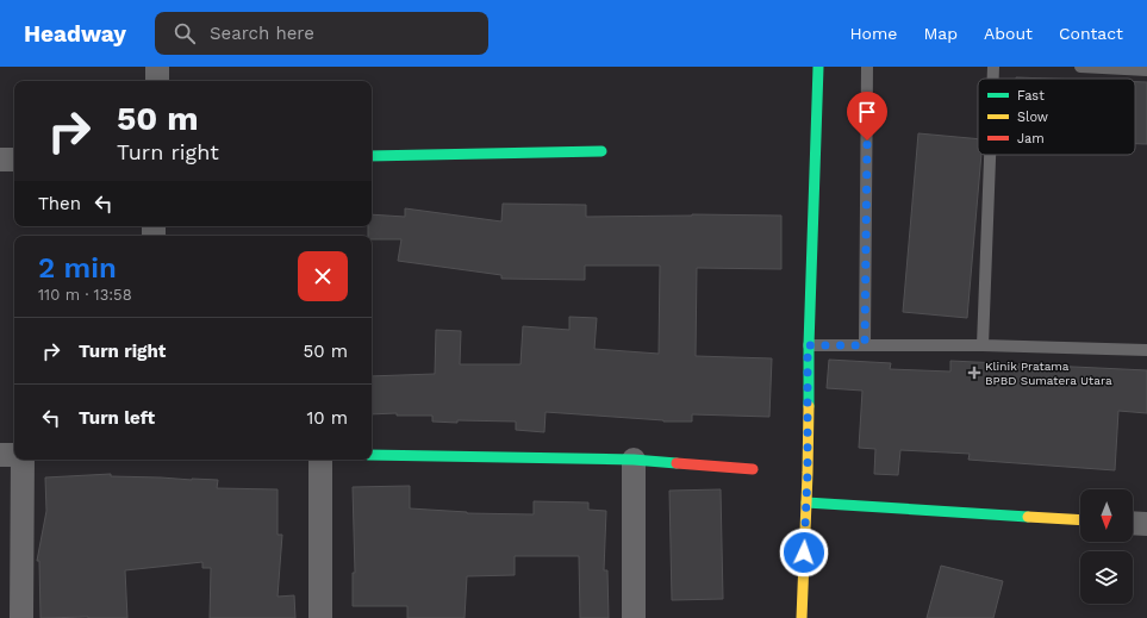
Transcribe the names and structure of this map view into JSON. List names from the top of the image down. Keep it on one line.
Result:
{"places":{"health":["Klinik Pratama BPBD Sumatera Utara"]},"legend":["Fast","Slow","Jam"],"north":"bottom","page":{"header":"Headway","search":"Search here","nav":["Home","Map","About","Contact"],"turn":["50 m","Turn right"],"then":"Then","heading":["2 min","110 m · 13:58"],"list":[{"name":"Turn right","value":"50 m"},{"name":"Turn left","value":"10 m"}]}}
